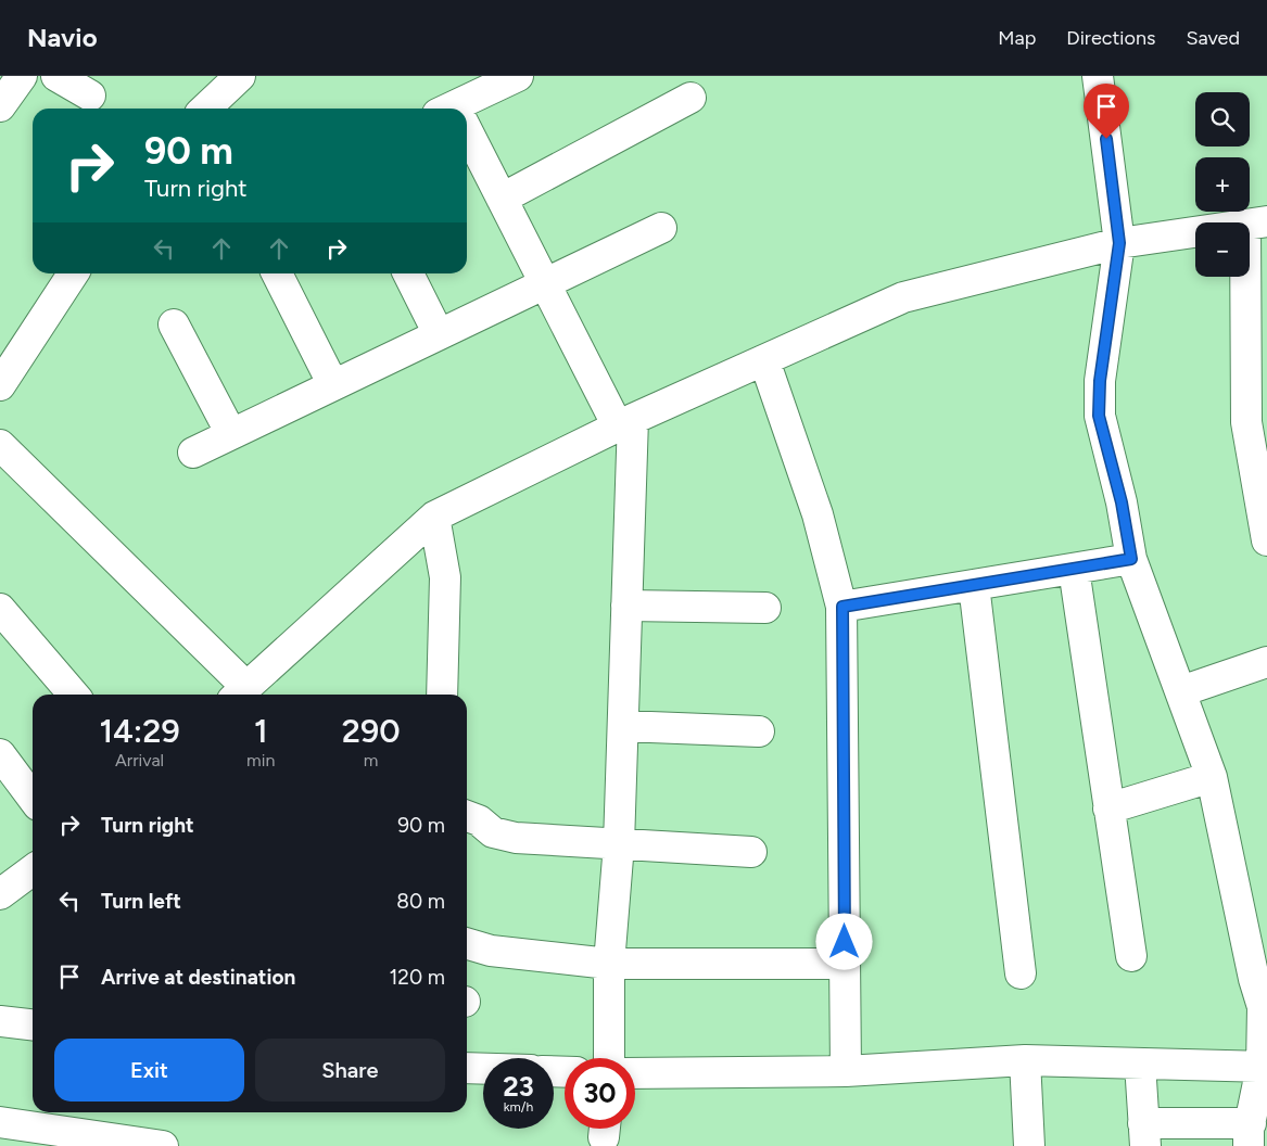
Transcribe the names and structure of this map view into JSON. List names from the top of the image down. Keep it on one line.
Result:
{"page":{"header":"Navio","nav":["Map","Directions","Saved"],"map_buttons":["+","−"],"turn":["90 m","Turn right"],"eta":["14:29","Arrival","1","min","290","m"],"list":[{"name":"Turn right","value":"90 m"},{"name":"Turn left","value":"80 m"},{"name":"Arrive at destination","value":"120 m"}],"buttons":["Exit","Share"],"speed":"23 km/h","limit":"30"}}
